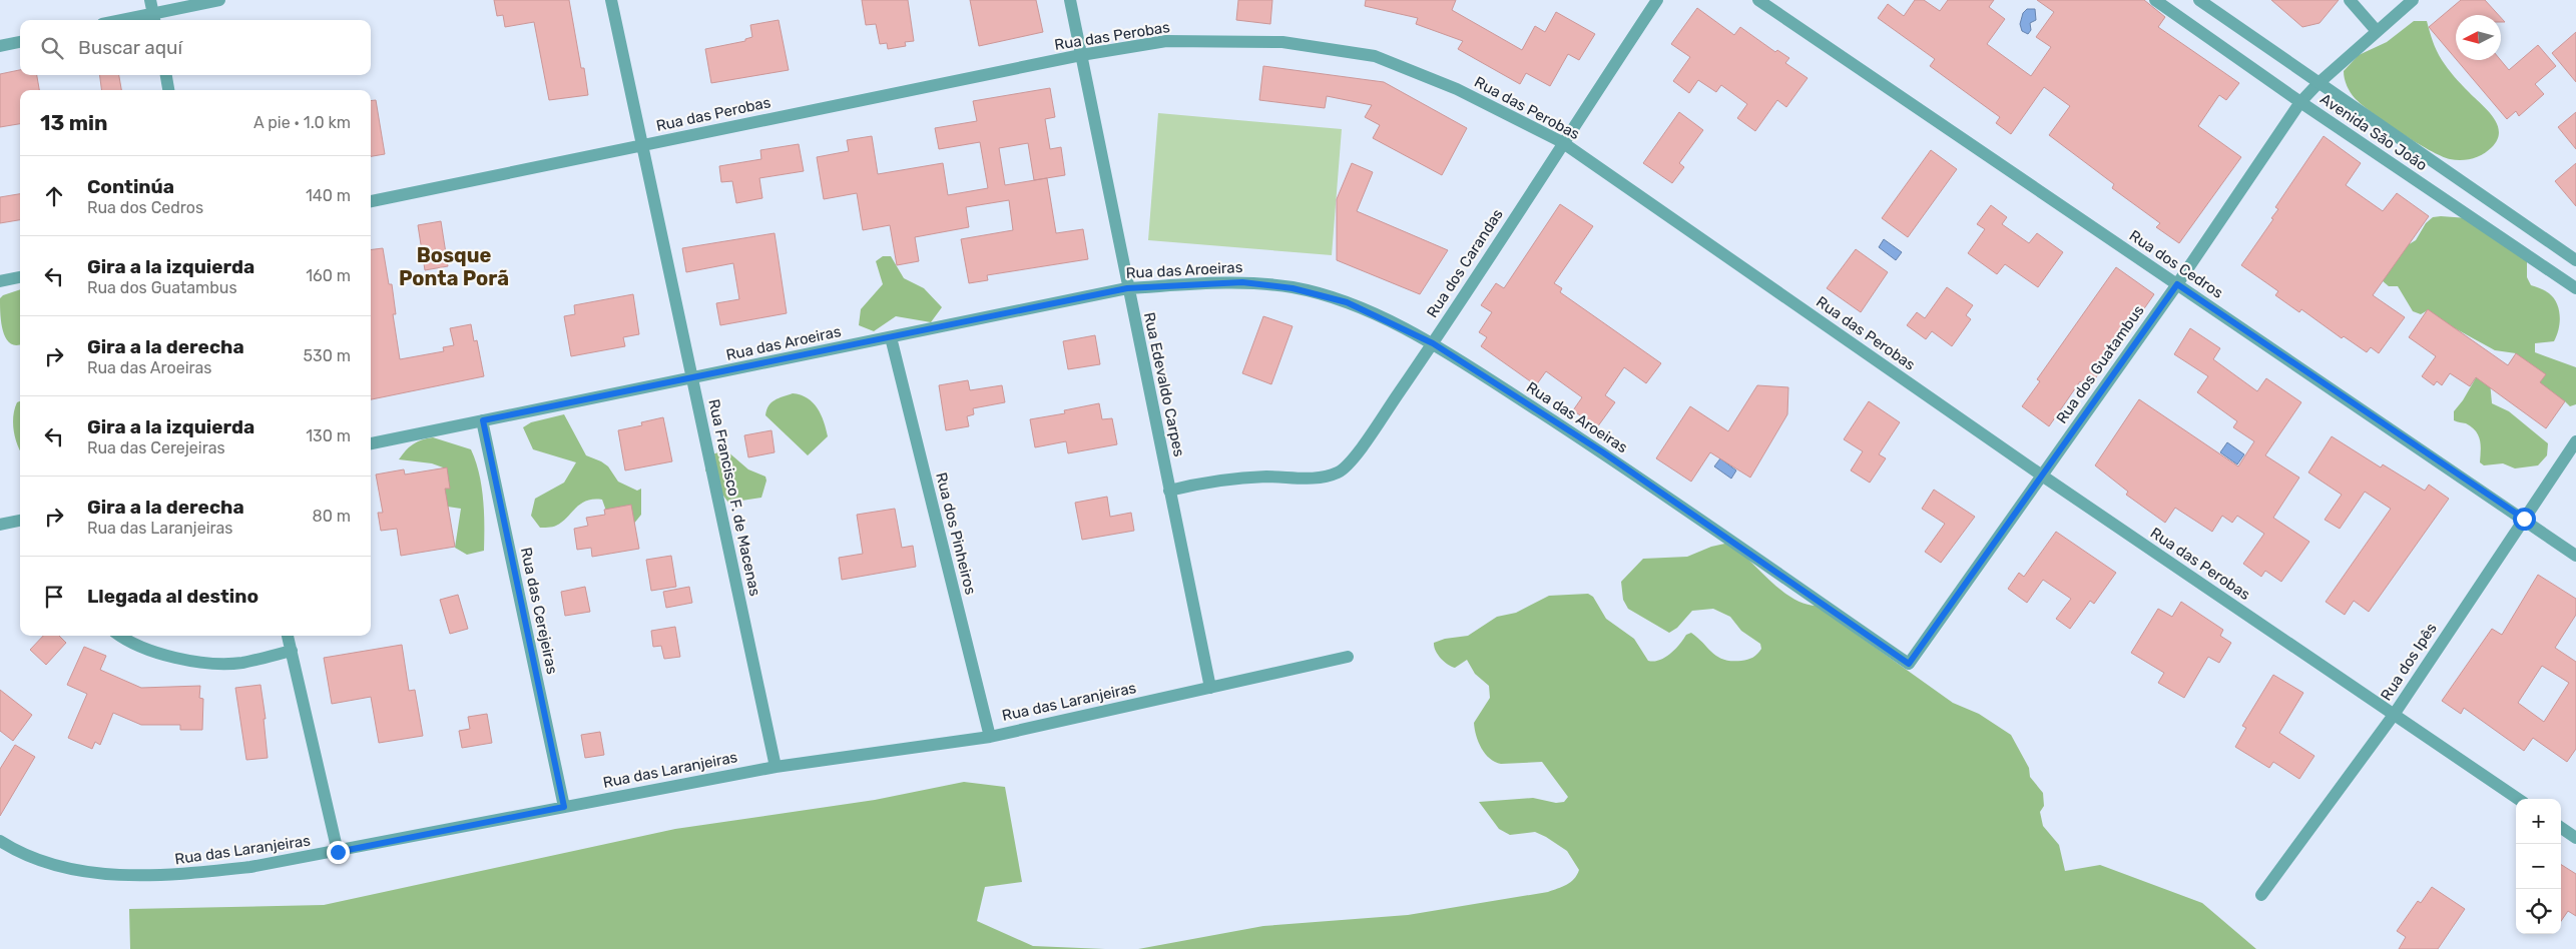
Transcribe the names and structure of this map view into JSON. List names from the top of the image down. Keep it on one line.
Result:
{"streets":{"street":["Rua das Perobas","Avenida São João","Rua dos Carandas","Rua dos Cedros","Rua das Aroeiras","Rua dos Guatambus","Rua Edevaldo Carpes","Rua Francisco F. de Macenas","Rua dos Pinheiros","Rua das Cerejeiras","Rua dos Ipês","Rua das Laranjeiras"]},"crossings":[["Rua das Perobas","Rua dos Carandas"],["Rua das Perobas","Rua dos Guatambus"],["Rua das Perobas","Rua Edevaldo Carpes"],["Rua das Perobas","Rua Francisco F. de Macenas"],["Rua das Perobas","Rua dos Ipês"],["Avenida São João","Rua dos Guatambus"],["Rua dos Carandas","Rua das Aroeiras"],["Rua dos Carandas","Rua Edevaldo Carpes"],["Rua dos Cedros","Rua dos Guatambus"],["Rua dos Cedros","Rua dos Ipês"],["Rua das Aroeiras","Rua dos Guatambus"],["Rua das Aroeiras","Rua Edevaldo Carpes"],["Rua das Aroeiras","Rua Francisco F. de Macenas"],["Rua das Aroeiras","Rua dos Pinheiros"],["Rua das Aroeiras","Rua das Cerejeiras"],["Rua Edevaldo Carpes","Rua das Laranjeiras"],["Rua Francisco F. de Macenas","Rua das Laranjeiras"],["Rua dos Pinheiros","Rua das Laranjeiras"],["Rua das Cerejeiras","Rua das Laranjeiras"]],"districts":["Bosque Ponta Porã"],"north":"left","page":{"search":"Buscar aquí","heading":["13 min","A pie · 1.0 km"],"list":[["Continúa","Rua dos Cedros","140 m"],["Gira a la izquierda","Rua dos Guatambus","160 m"],["Gira a la derecha","Rua das Aroeiras","530 m"],["Gira a la izquierda","Rua das Cerejeiras","130 m"],["Gira a la derecha","Rua das Laranjeiras","80 m"],"Llegada al destino"],"map_buttons":["+","−"]}}
